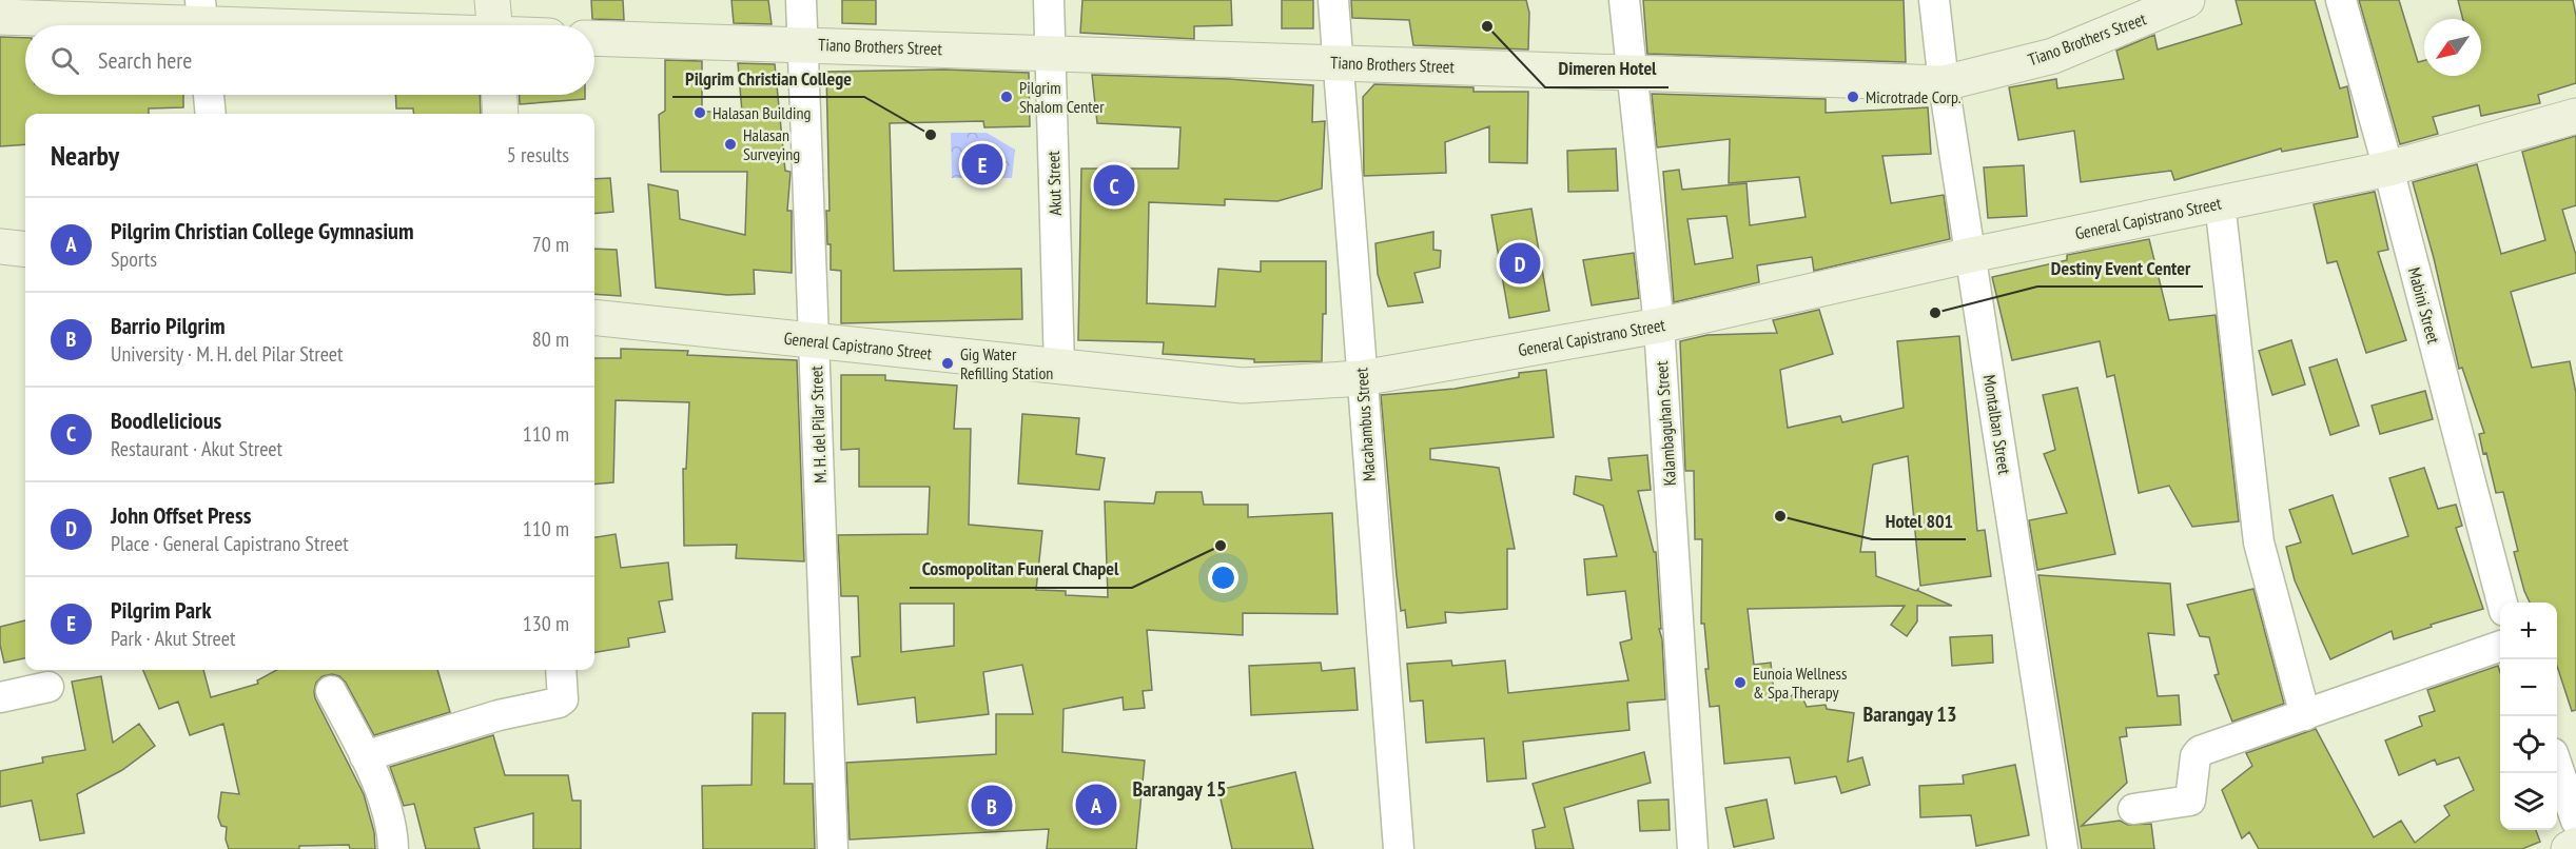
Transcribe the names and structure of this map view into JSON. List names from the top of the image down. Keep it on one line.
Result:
{"streets":{"street":["Tiano Brothers Street","Akut Street","General Capistrano Street","Mabini Street","Kalambaguhan Street","M. H. del Pilar Street","Macahambus Street","Montalban Street"]},"crossings":[["Tiano Brothers Street","Akut Street"],["Tiano Brothers Street","Kalambaguhan Street"],["Tiano Brothers Street","M. H. del Pilar Street"],["Tiano Brothers Street","Macahambus Street"],["Tiano Brothers Street","Montalban Street"],["Akut Street","General Capistrano Street"],["General Capistrano Street","Mabini Street"],["General Capistrano Street","Kalambaguhan Street"],["General Capistrano Street","M. H. del Pilar Street"],["General Capistrano Street","Macahambus Street"],["General Capistrano Street","Montalban Street"]],"districts":["Barangay 13","Barangay 15"],"places":["Dimeren Hotel","Pilgrim Shalom Center","Microtrade Corp.","Halasan Building","Pilgrim Christian College","Halasan Surveying","Destiny Event Center","Gig Water Refilling Station","Hotel 801","Cosmopolitan Funeral Chapel","Eunoia Wellness & Spa Therapy"],"north":"bottom left","page":{"search":"Search here","heading":["Nearby","5 results"],"pins":["E","C","D","A","B"],"list":[{"mark":"A","name":"Pilgrim Christian College Gymnasium","note":"Sports","value":"70 m"},{"mark":"B","name":"Barrio Pilgrim","note":"University · M. H. del Pilar Street","value":"80 m"},{"mark":"C","name":"Boodlelicious","note":"Restaurant · Akut Street","value":"110 m"},{"mark":"D","name":"John Offset Press","note":"Place · General Capistrano Street","value":"110 m"},{"mark":"E","name":"Pilgrim Park","note":"Park · Akut Street","value":"130 m"}],"map_buttons":["+","−"]}}
